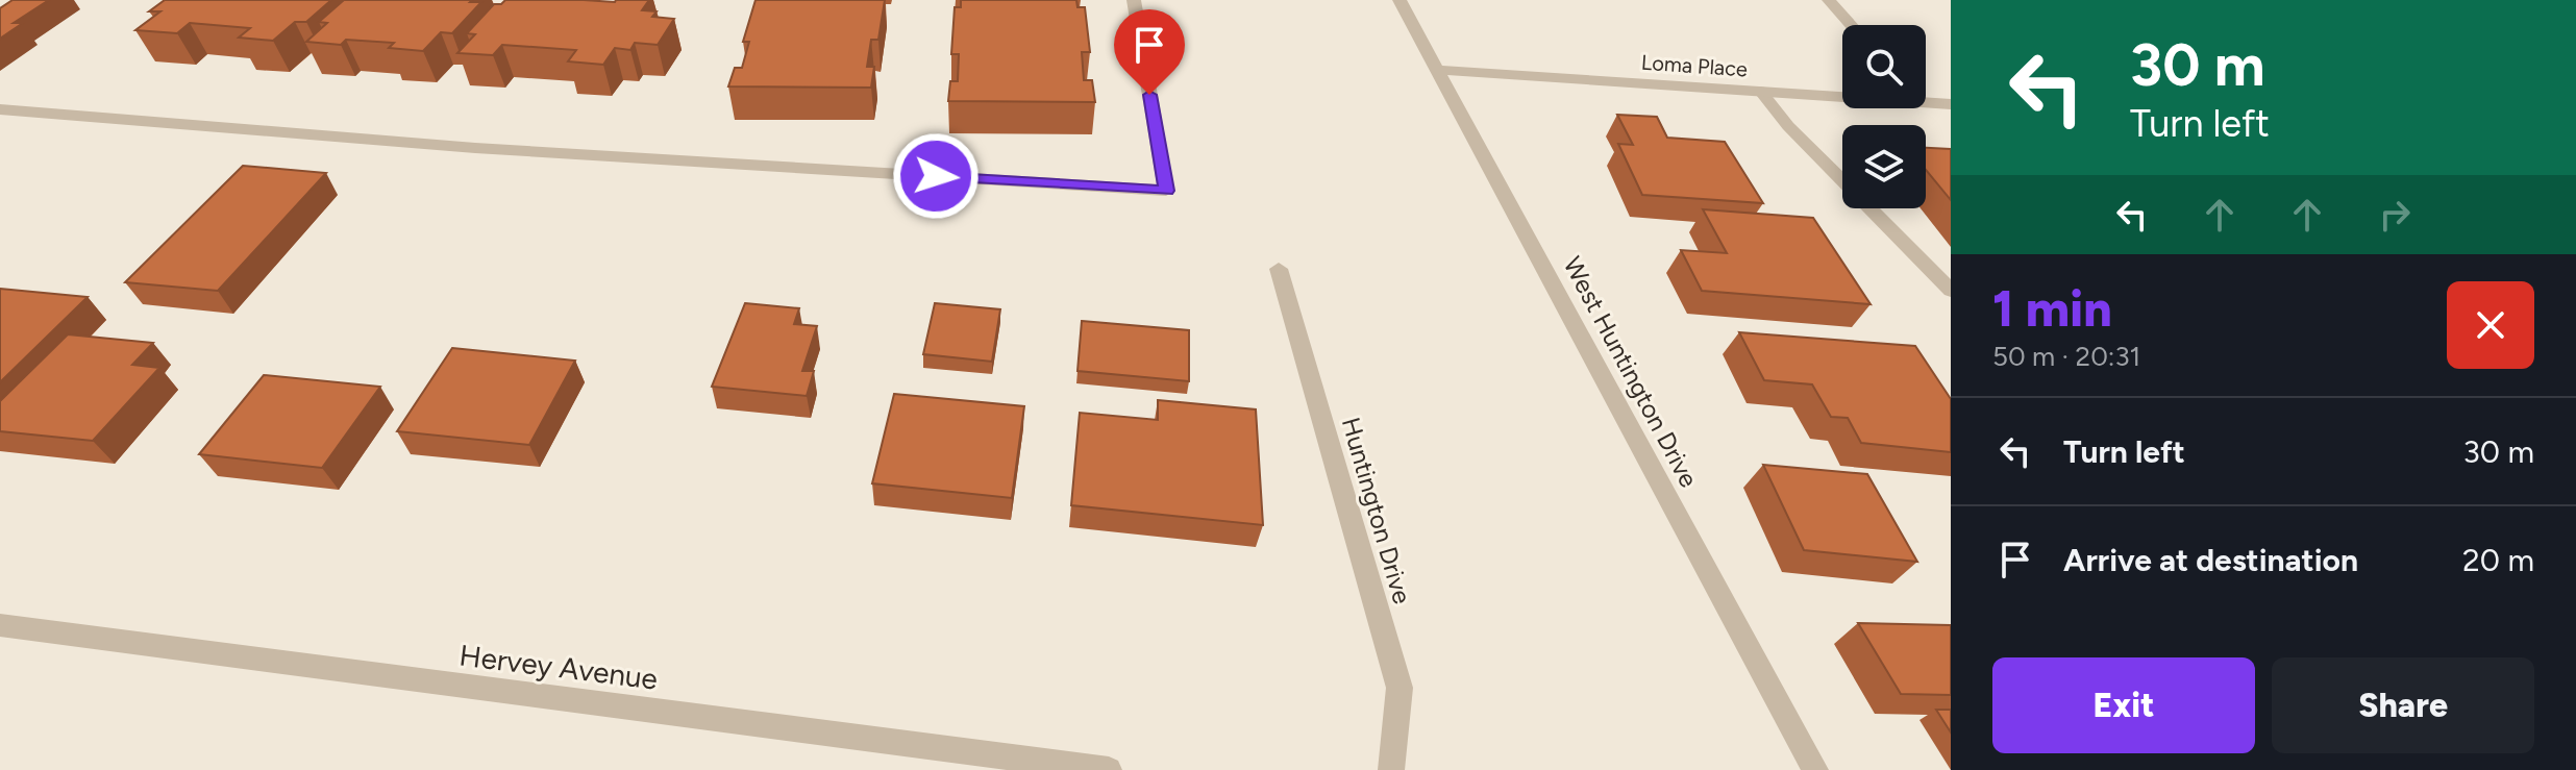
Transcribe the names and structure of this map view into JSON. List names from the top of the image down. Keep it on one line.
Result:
{"streets":{"street":["Loma Place","West Huntington Drive","Huntington Drive","Hervey Avenue"]},"crossings":[["Loma Place","West Huntington Drive"]],"page":{"turn":["30 m","Turn left"],"heading":["1 min","50 m · 20:31"],"list":[{"name":"Turn left","value":"30 m"},{"name":"Arrive at destination","value":"20 m"}],"buttons":["Exit","Share"]}}
